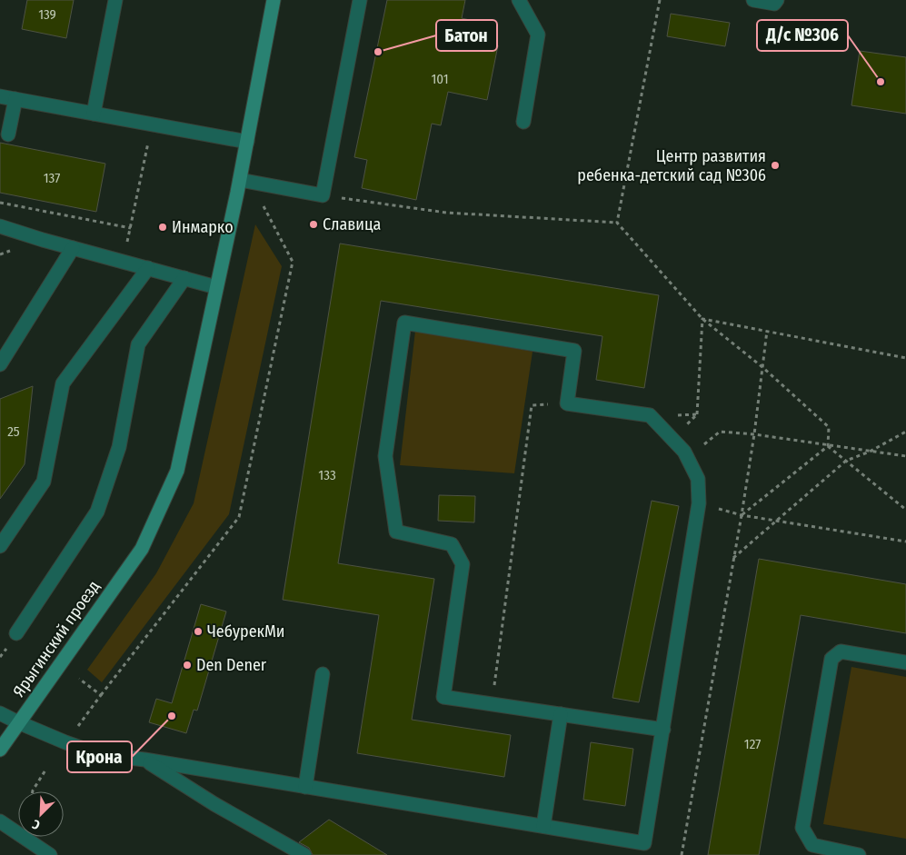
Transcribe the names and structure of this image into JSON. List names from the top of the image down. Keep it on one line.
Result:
{"streets":{"main road":["Ярыгинский проезд"]},"places":["Батон","Д/с №306","Центр развития ребенка-детский сад №306","Славица","Инмарко","ЧебурекМи","Den Dener","Крона"],"house_numbers":["139","101","137","25","133","127"],"north":"bottom left"}
